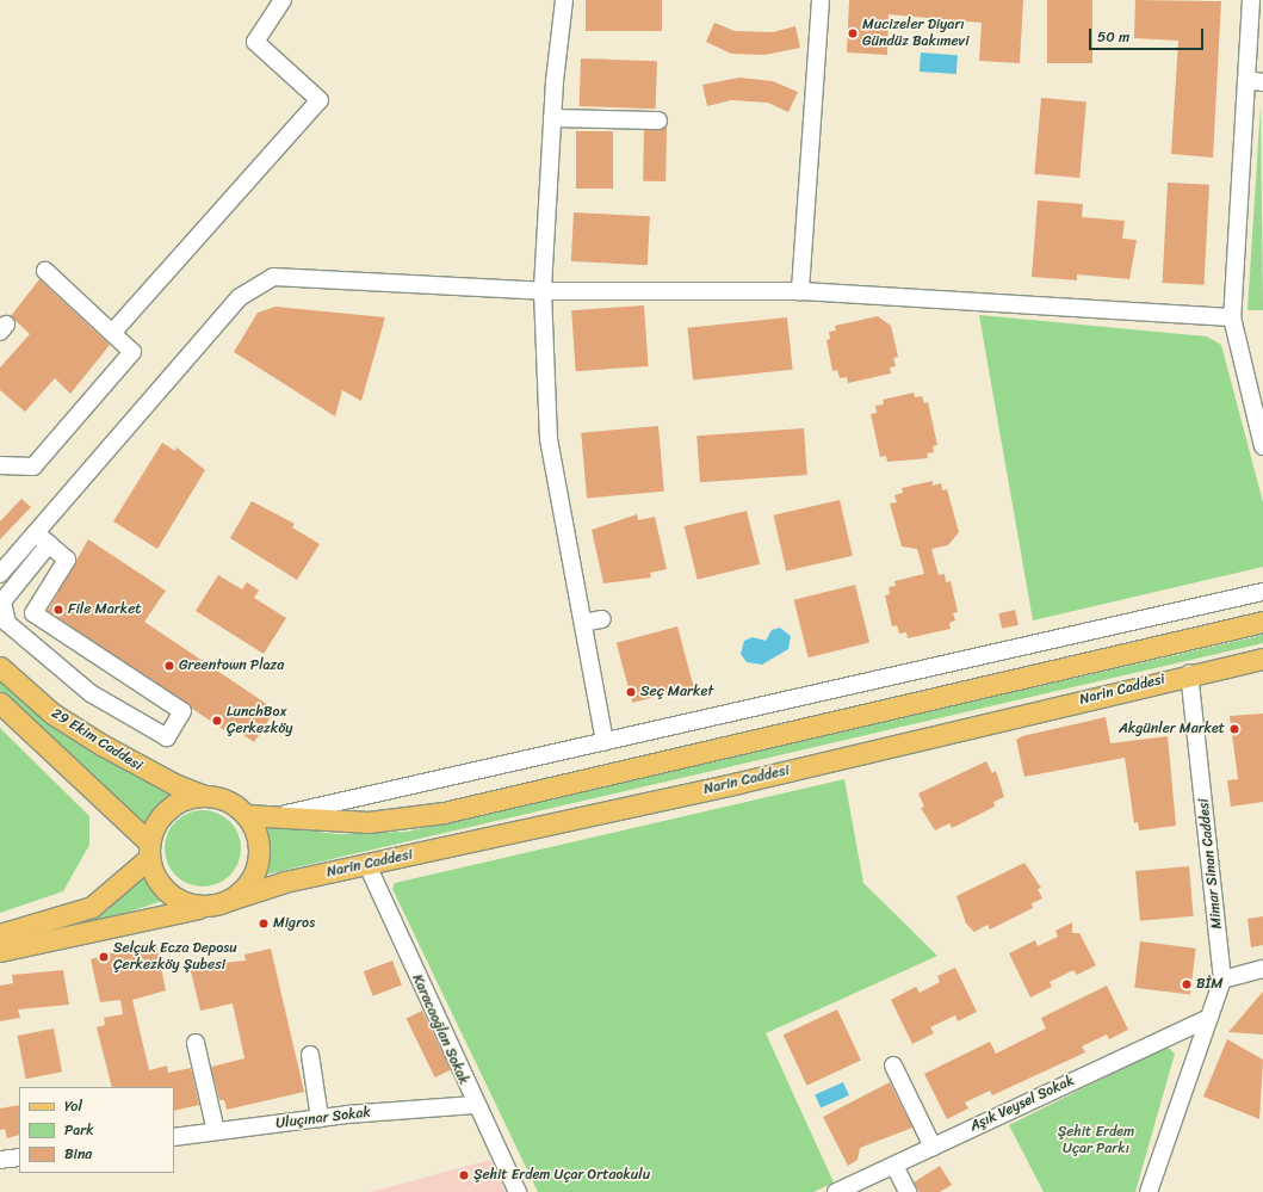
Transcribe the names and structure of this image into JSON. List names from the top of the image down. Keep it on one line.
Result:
{"streets":{"main road":["Narin Caddesi","29 Ekim Caddesi"],"street":["Mimar Sinan Caddesi","Karacaoğlan Sokak","Aşık Veysel Sokak","Uluçınar Sokak"]},"crossings":[["Narin Caddesi","29 Ekim Caddesi"],["Narin Caddesi","Mimar Sinan Caddesi"],["Narin Caddesi","Karacaoğlan Sokak"],["Mimar Sinan Caddesi","Aşık Veysel Sokak"],["Karacaoğlan Sokak","Uluçınar Sokak"]],"parks":["Şehit Erdem Uçar Parkı"],"places":["Mucizeler Diyarı Gündüz Bakımevi","File Market","Greentown Plaza","Seç Market","LunchBox Çerkezköy","Akgünler Market","Migros","Selçuk Ecza Deposu Çerkezköy Şubesi","BİM","Şehit Erdem Uçar Ortaokulu"],"legend":["Yol","Park","Bina"],"scale_bar":"50 m"}
